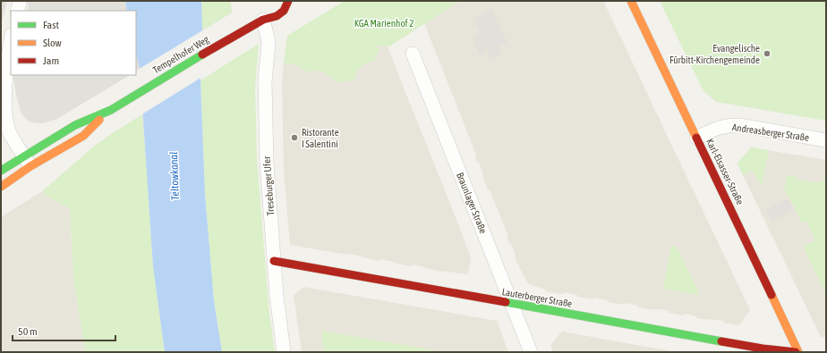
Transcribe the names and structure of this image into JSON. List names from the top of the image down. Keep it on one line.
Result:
{"streets":{"street":["Tempelhofer Weg","Andreasberger Straße","Karl-Elsasser-Straße","Treseburger Ufer","Braunlager Straße","Lauterberger Straße"]},"crossings":[["Tempelhofer Weg","Treseburger Ufer"],["Andreasberger Straße","Karl-Elsasser-Straße"],["Karl-Elsasser-Straße","Lauterberger Straße"],["Treseburger Ufer","Lauterberger Straße"],["Braunlager Straße","Lauterberger Straße"]],"water":["Teltowkanal"],"parks":["KGA Marienhof 2"],"places":["Evangelische Fürbitt-Kirchengemeinde","Ristorante I Salentini"],"legend":["Fast","Slow","Jam"],"scale_bar":"50 m"}
